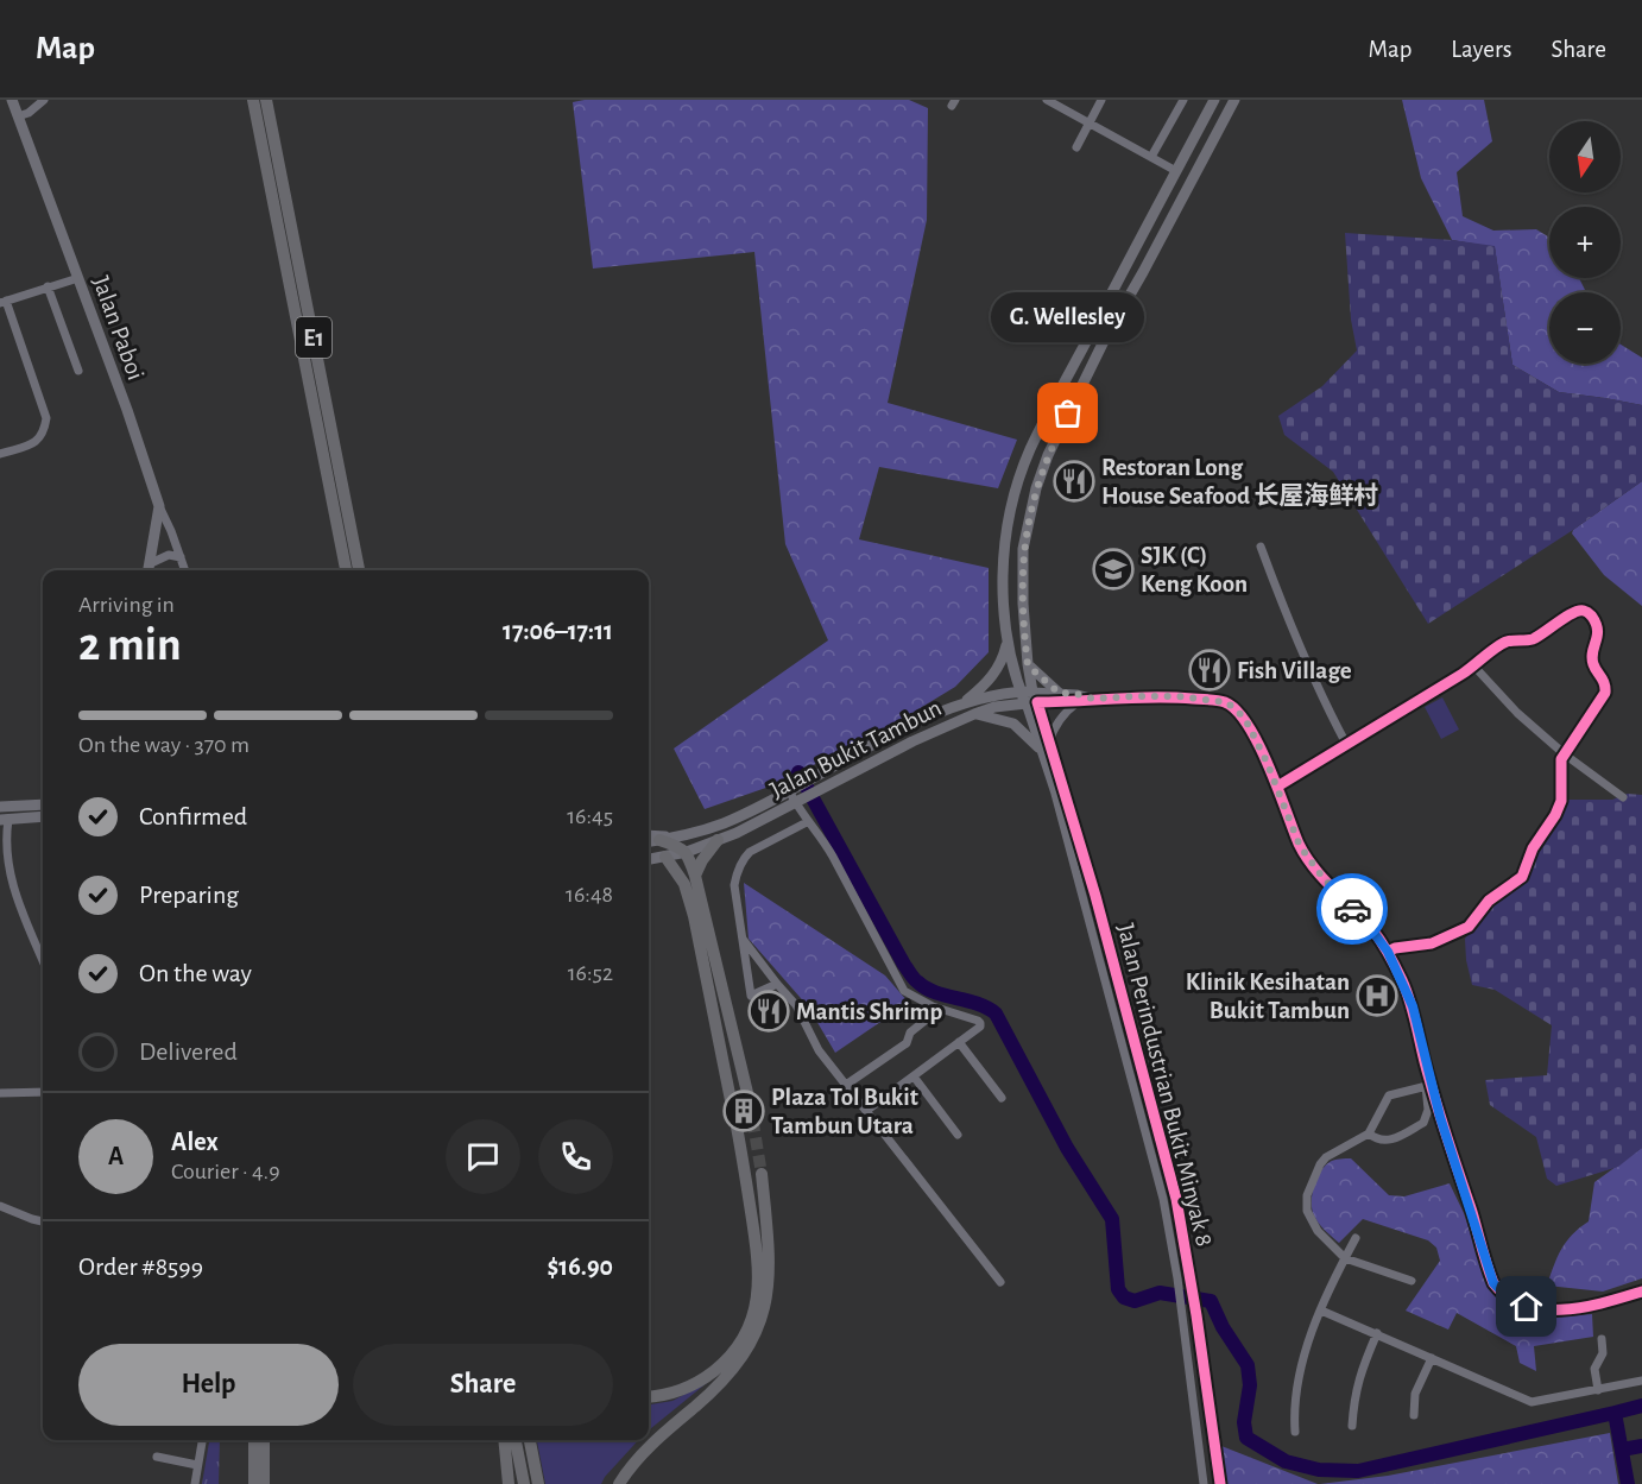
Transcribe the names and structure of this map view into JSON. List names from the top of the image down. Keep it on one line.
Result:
{"streets":{"highway":["E1"],"main road":["Jalan Paboi","Jalan Bukit Tambun"],"street":["Jalan Perindustrian Bukit Minyak 8"]},"crossings":[["Jalan Bukit Tambun","Jalan Perindustrian Bukit Minyak 8"]],"places":{"other":["G. Wellesley"],"restaurant":["Restoran Long House Seafood 长屋海鲜村","Fish Village","Mantis Shrimp"],"school or university":["SJK (C) Keng Koon"],"hospital":["Klinik Kesihatan Bukit Tambun"],"building":["Plaza Tol Bukit Tambun Utara"]},"north":"bottom","page":{"header":"Map","nav":["Map","Layers","Share"],"map_buttons":["+","−"],"bubble":"G. Wellesley","heading":["2 min","Arriving in","17:06–17:11"],"panel":["Alex","Courier · 4.9","Order #8599","$16.90"],"bar":"On the way · 370 m","list":[["Confirmed","16:45"],["Preparing","16:48"],["On the way","16:52"],"Delivered"],"round":"A","buttons":["Help","Share"]}}
